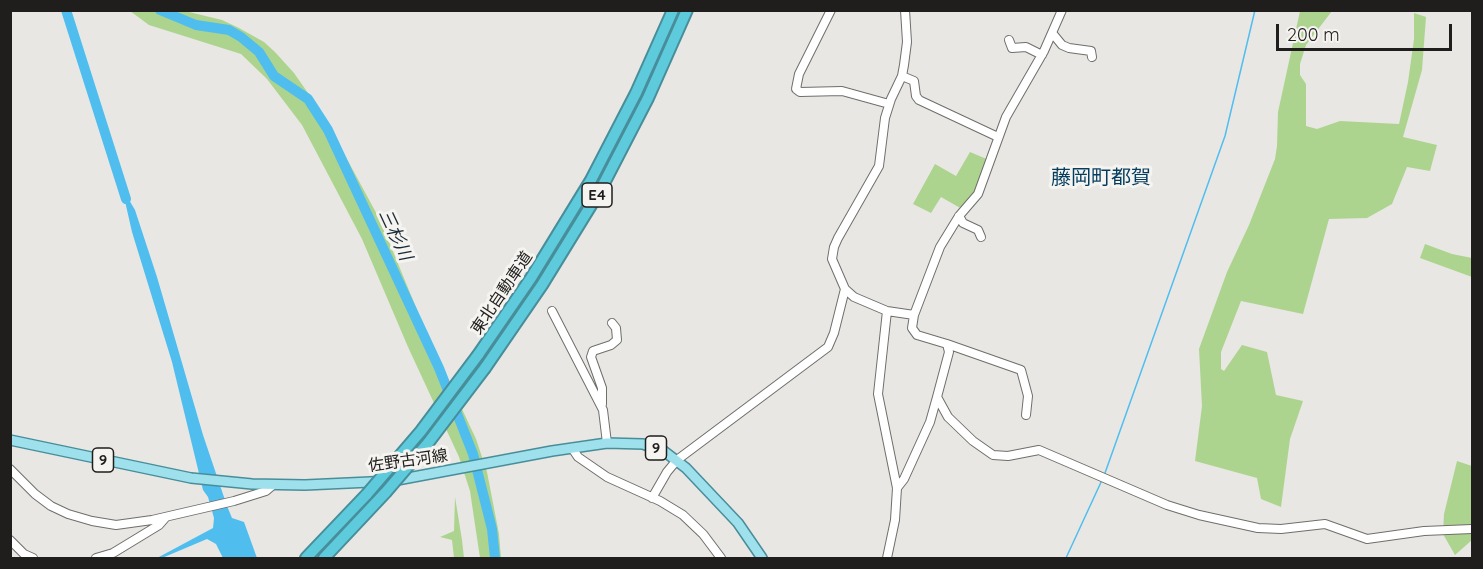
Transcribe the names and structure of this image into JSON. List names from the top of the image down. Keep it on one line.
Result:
{"streets":{"highway":["E4","東北自動車道"],"main road":["9","佐野古河線"]},"districts":["藤岡町都賀"],"water":["三杉川"],"scale_bar":"200 m"}
